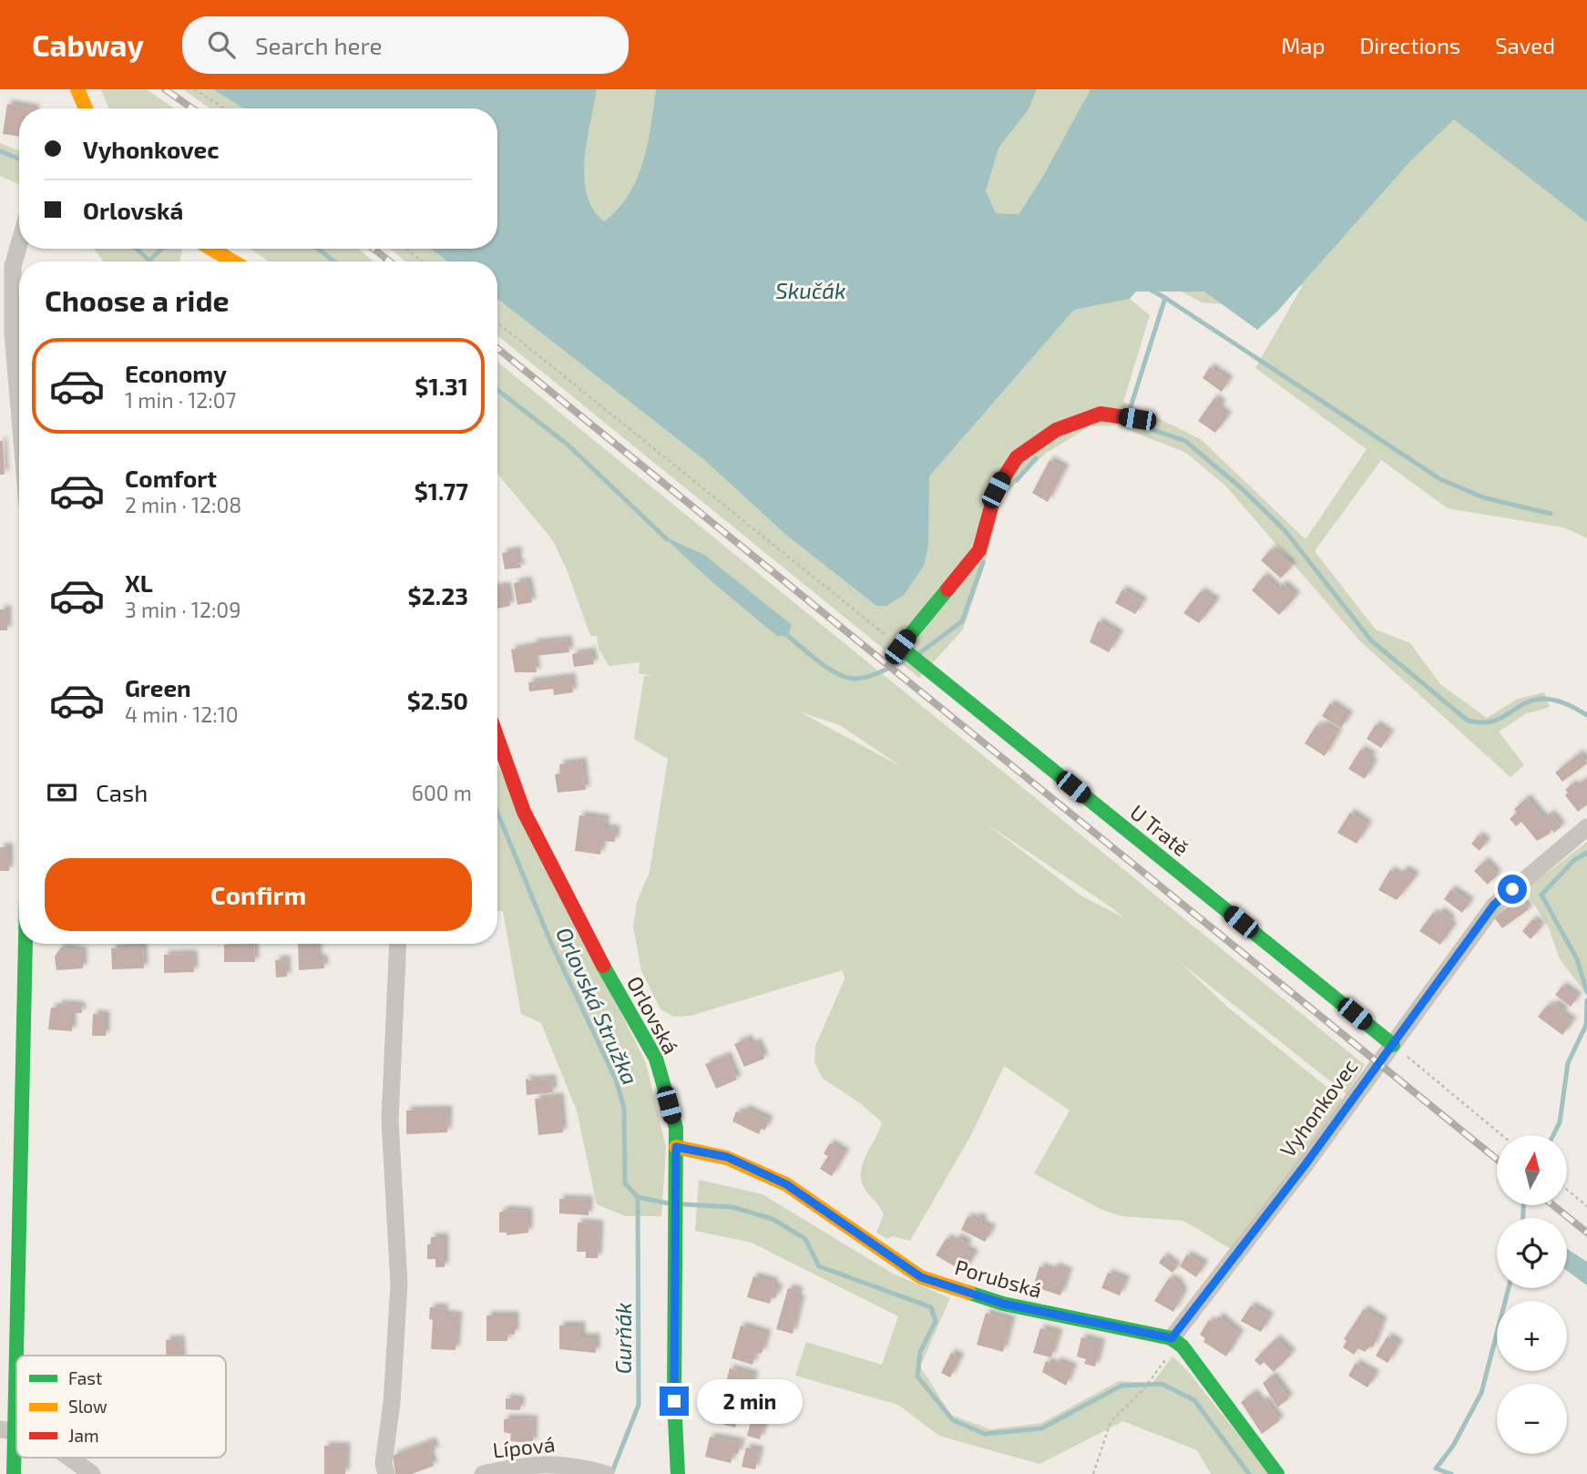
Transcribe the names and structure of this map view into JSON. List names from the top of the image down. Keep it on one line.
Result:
{"streets":{"street":["U Tratě","Orlovská","Vyhonkovec","Porubská","Lípová"]},"crossings":[["U Tratě","Vyhonkovec"],["Orlovská","Porubská"],["Vyhonkovec","Porubská"]],"water":["Skučák","Orlovská Stružka","Gurňák"],"legend":["Fast","Slow","Jam"],"north":"top","page":{"header":"Cabway","search":"Search here","nav":["Map","Directions","Saved"],"banner":["Vyhonkovec","Orlovská"],"heading":"Choose a ride","list":[{"name":"Economy","note":"1 min · 12:07","value":"$1.31"},{"name":"Comfort","note":"2 min · 12:08","value":"$1.77"},{"name":"XL","note":"3 min · 12:09","value":"$2.23"},{"name":"Green","note":"4 min · 12:10","value":"$2.50"}],"pay":["Cash","600 m"],"buttons":"Confirm","map_buttons":["+","−"],"bubble":"2 min"}}
